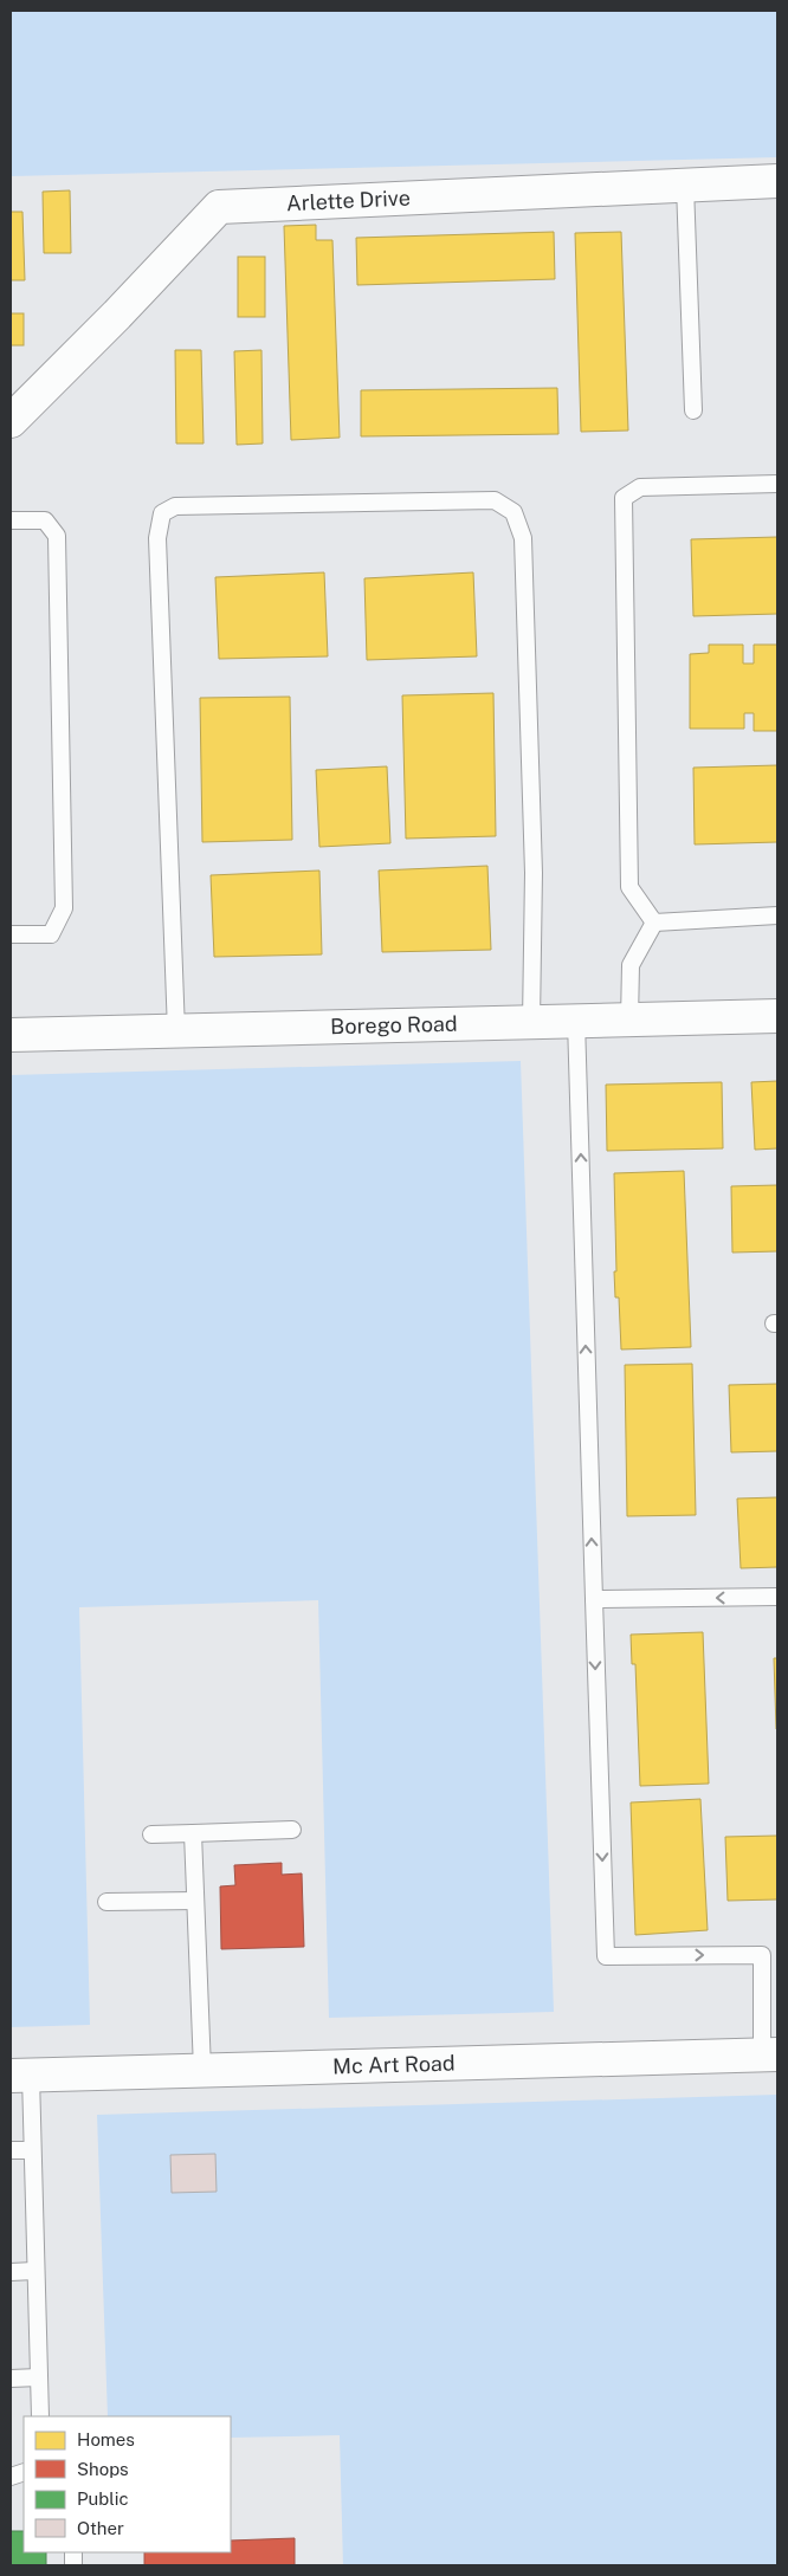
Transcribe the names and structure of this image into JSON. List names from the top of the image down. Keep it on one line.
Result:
{"streets":{"street":["Arlette Drive","Borego Road","Mc Art Road"]},"legend":["Homes","Shops","Public","Other"]}
